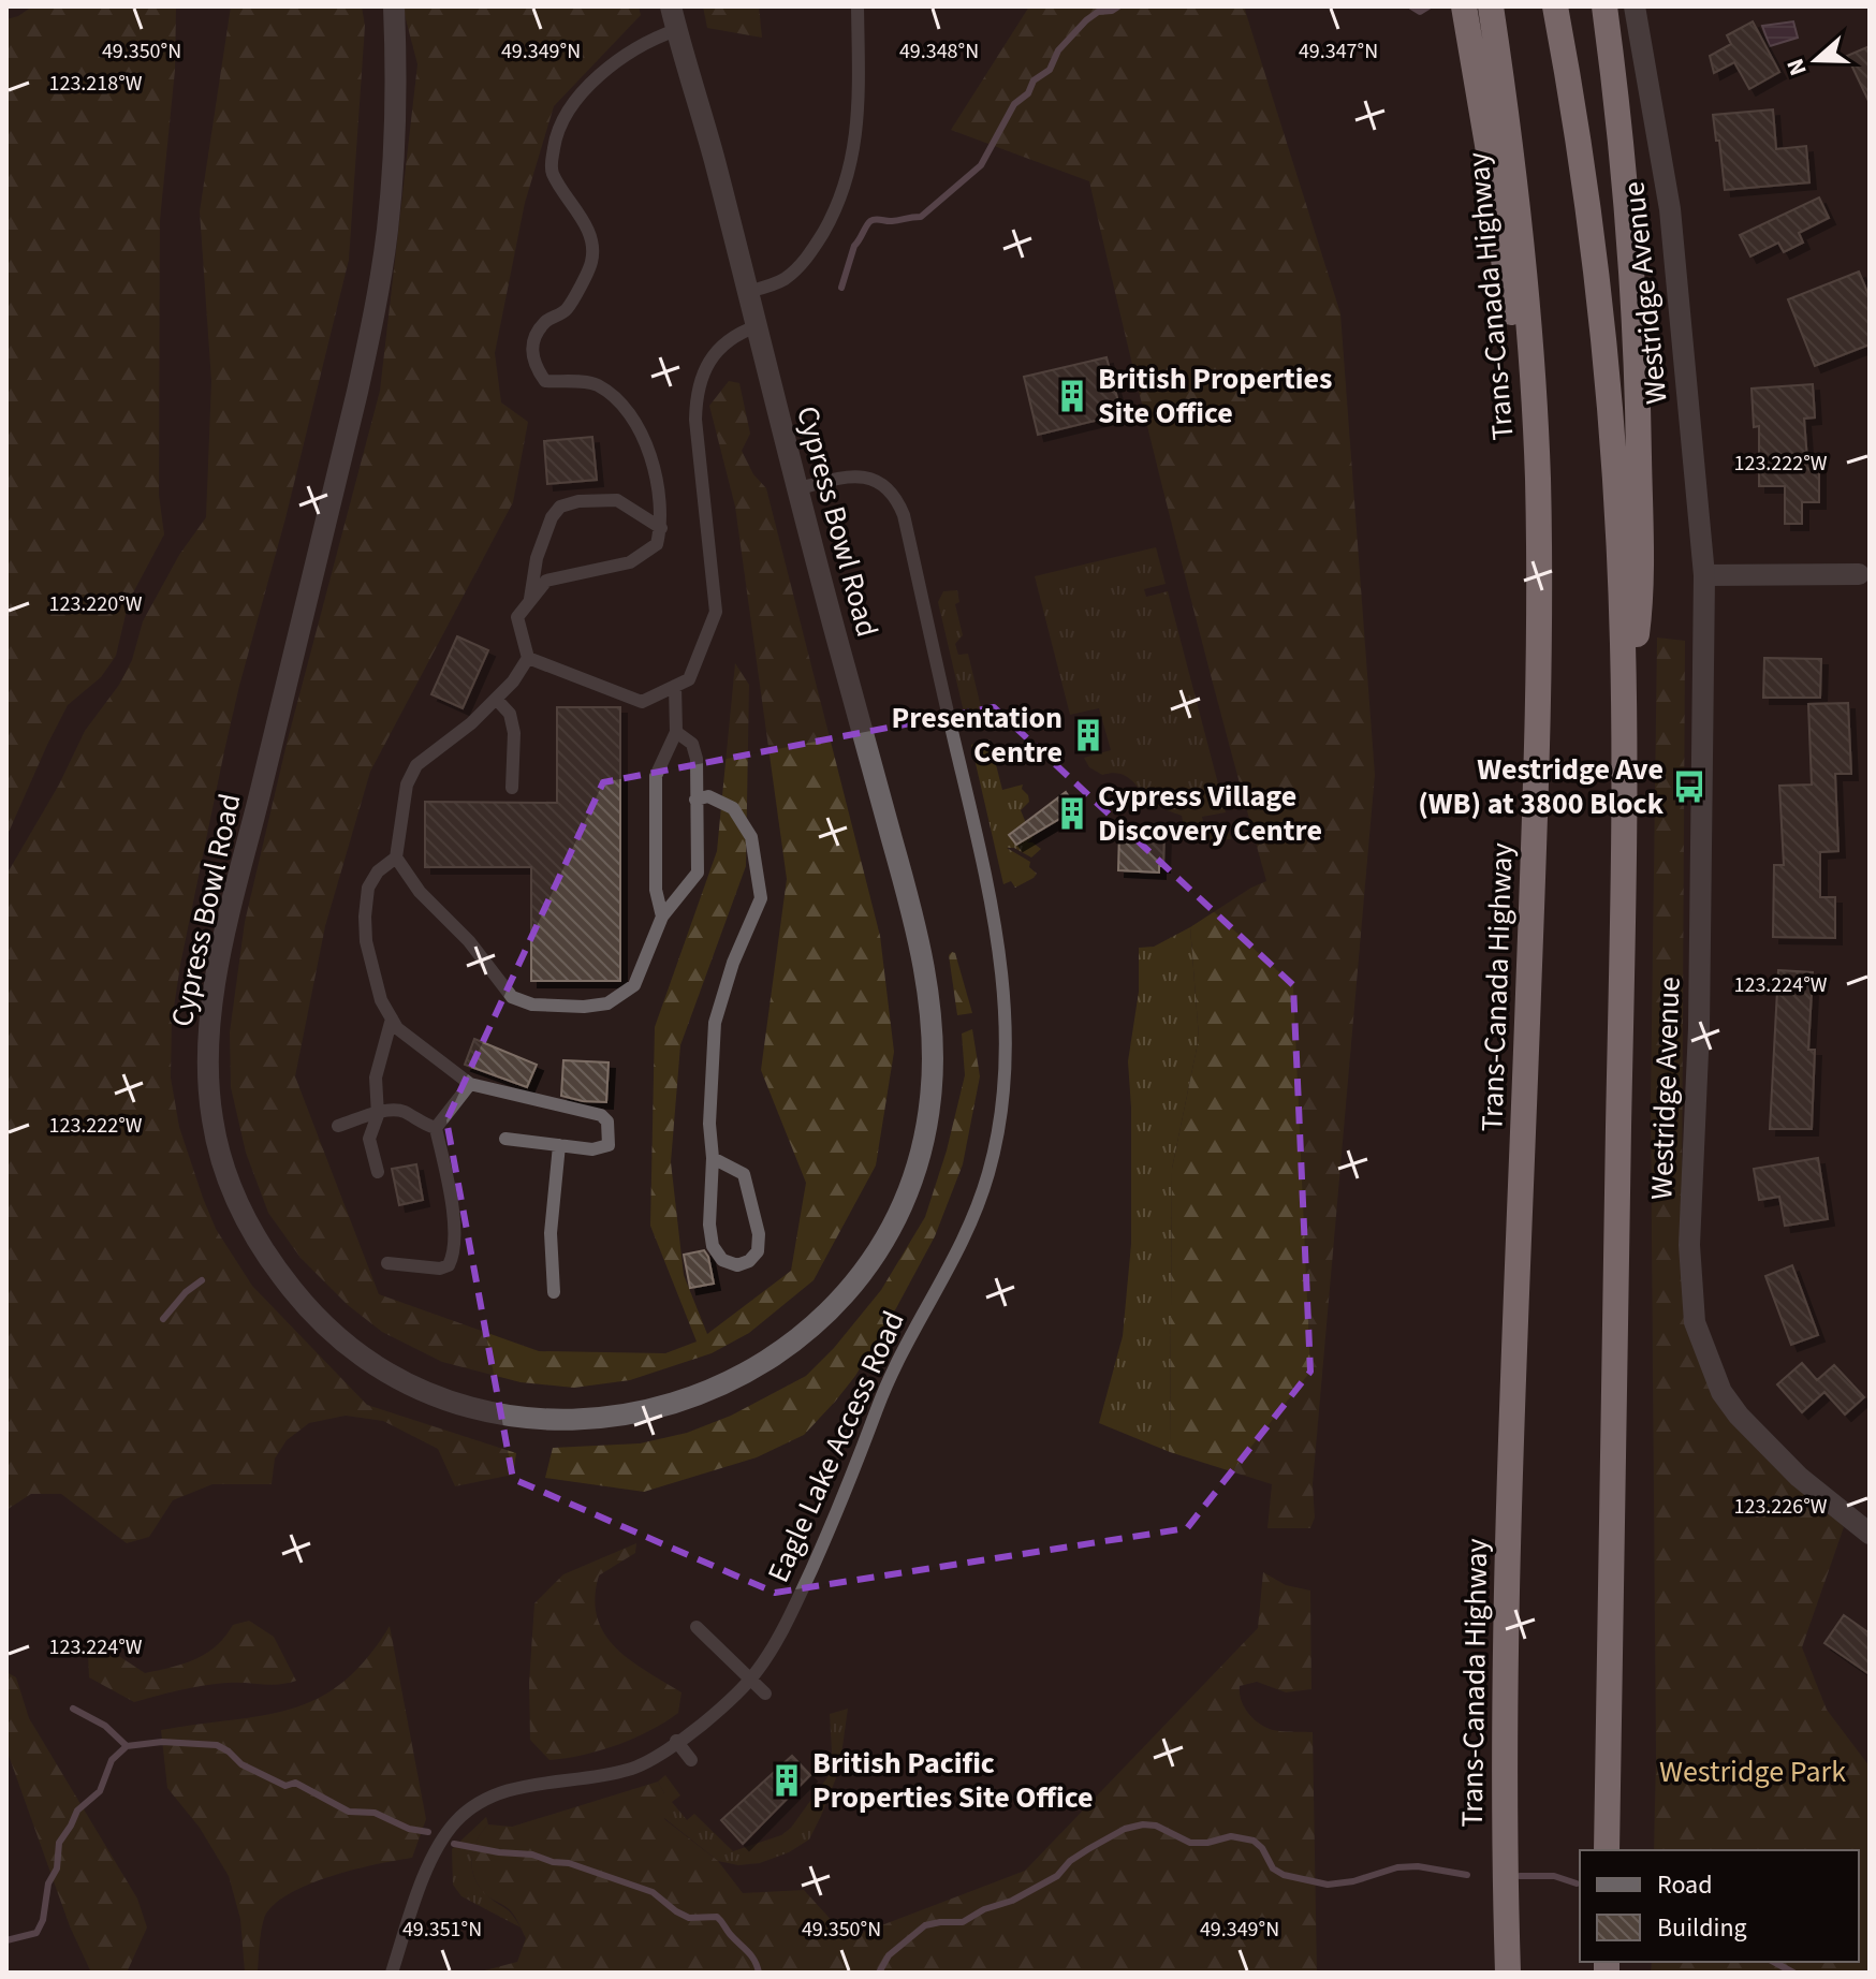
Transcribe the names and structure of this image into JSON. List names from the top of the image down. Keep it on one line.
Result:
{"streets":{"highway":["Trans-Canada Highway"],"street":["Westridge Avenue","Cypress Bowl Road"],"lane":["Eagle Lake Access Road"]},"crossings":[["Cypress Bowl Road","Eagle Lake Access Road"]],"parks":["Westridge Park"],"places":{"building":["British Properties Site Office","Presentation Centre","Cypress Village Discovery Centre","British Pacific Properties Site Office"],"bus stop":["Westridge Ave (WB) at 3800 Block"]},"legend":["Road","Building"],"north":"left","coordinates":["49.350°N","49.349°N","49.348°N","49.347°N","123.218°W","123.222°W","123.220°W","123.224°W","123.226°W","49.351°N"]}
